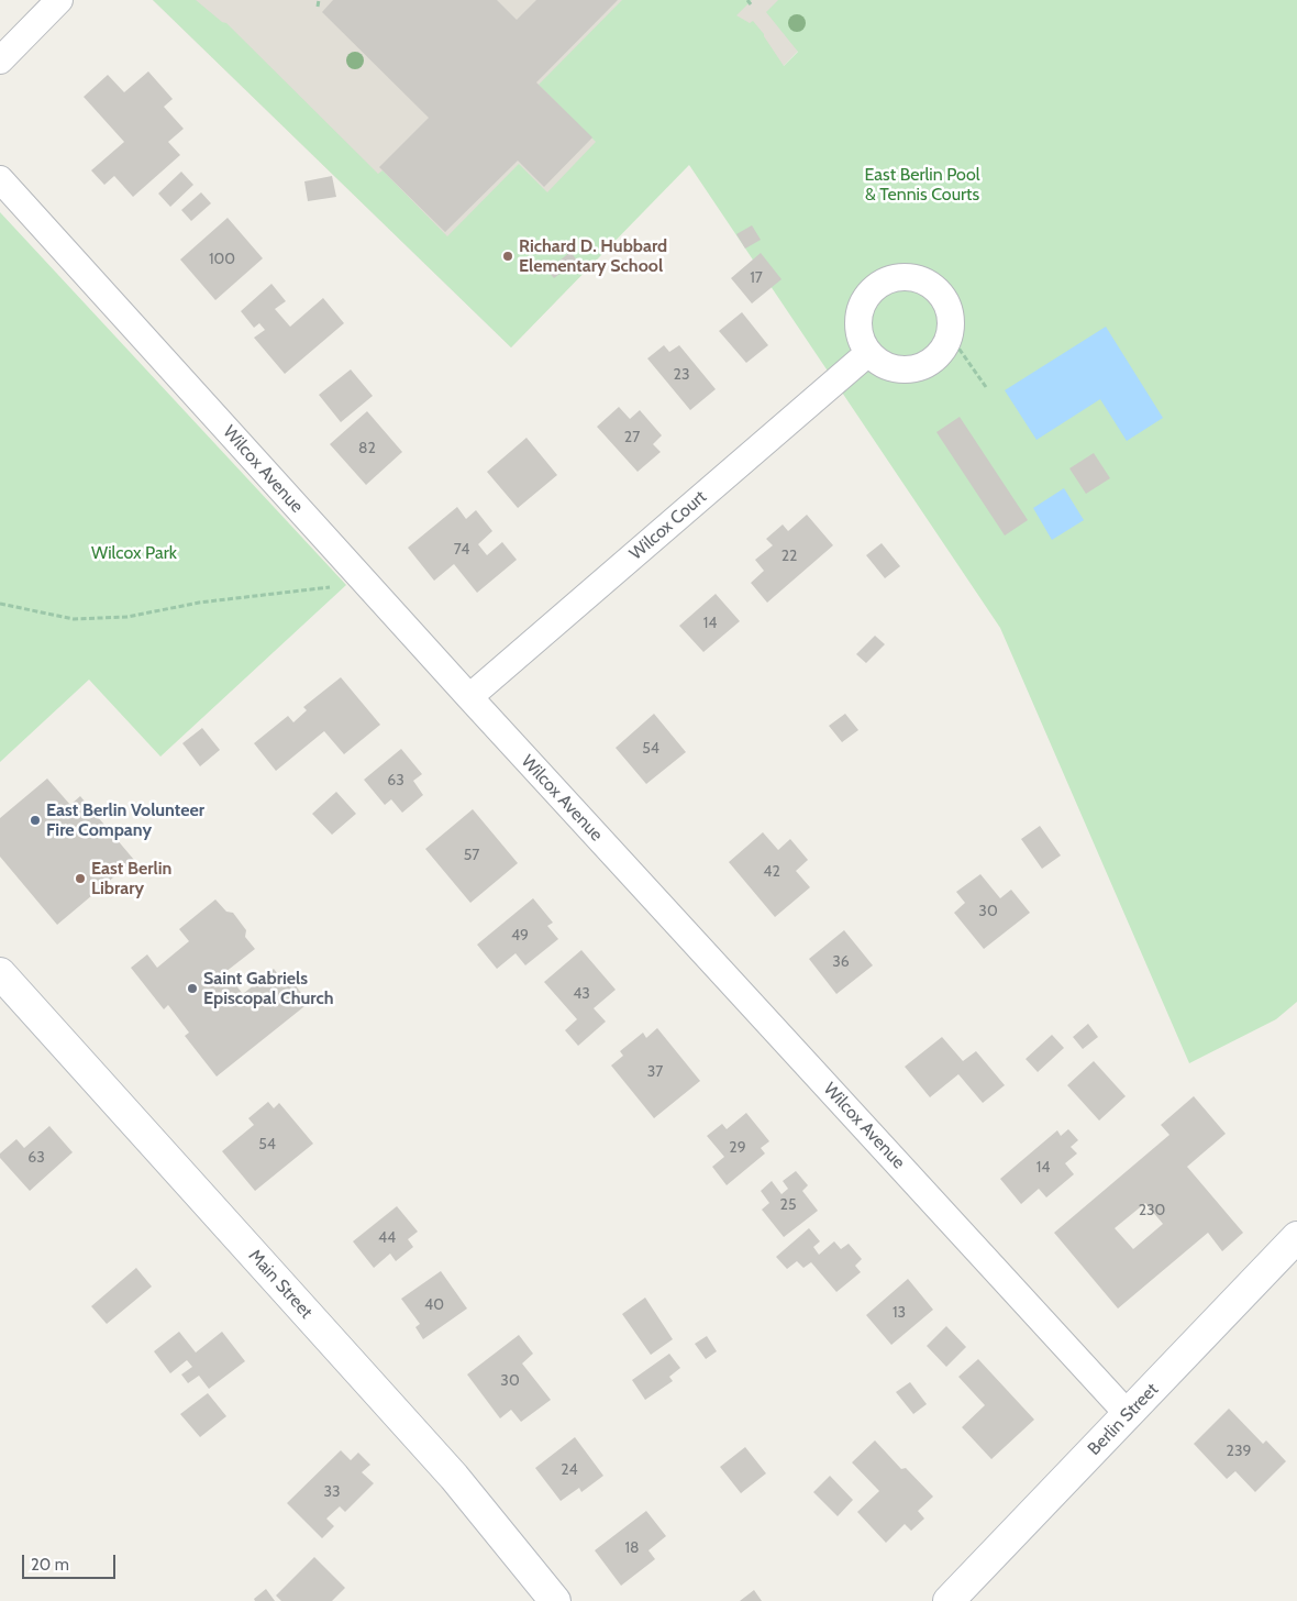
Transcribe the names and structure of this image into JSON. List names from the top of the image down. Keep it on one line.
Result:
{"streets":{"street":["Wilcox Avenue","Wilcox Court","Main Street","Berlin Street"]},"crossings":[["Wilcox Avenue","Wilcox Court"],["Wilcox Avenue","Berlin Street"]],"parks":["East Berlin Pool & Tennis Courts","Wilcox Park"],"places":["Richard D. Hubbard Elementary School","East Berlin Volunteer Fire Company","East Berlin Library","Saint Gabriels Episcopal Church"],"house_numbers":["100","17","23","27","82","74","22","14","54","63","57","42","30","49","36","43","37","54","29","63","14","25","230","44","40","13","30","239","24","33","18"],"scale_bar":"20 m"}
